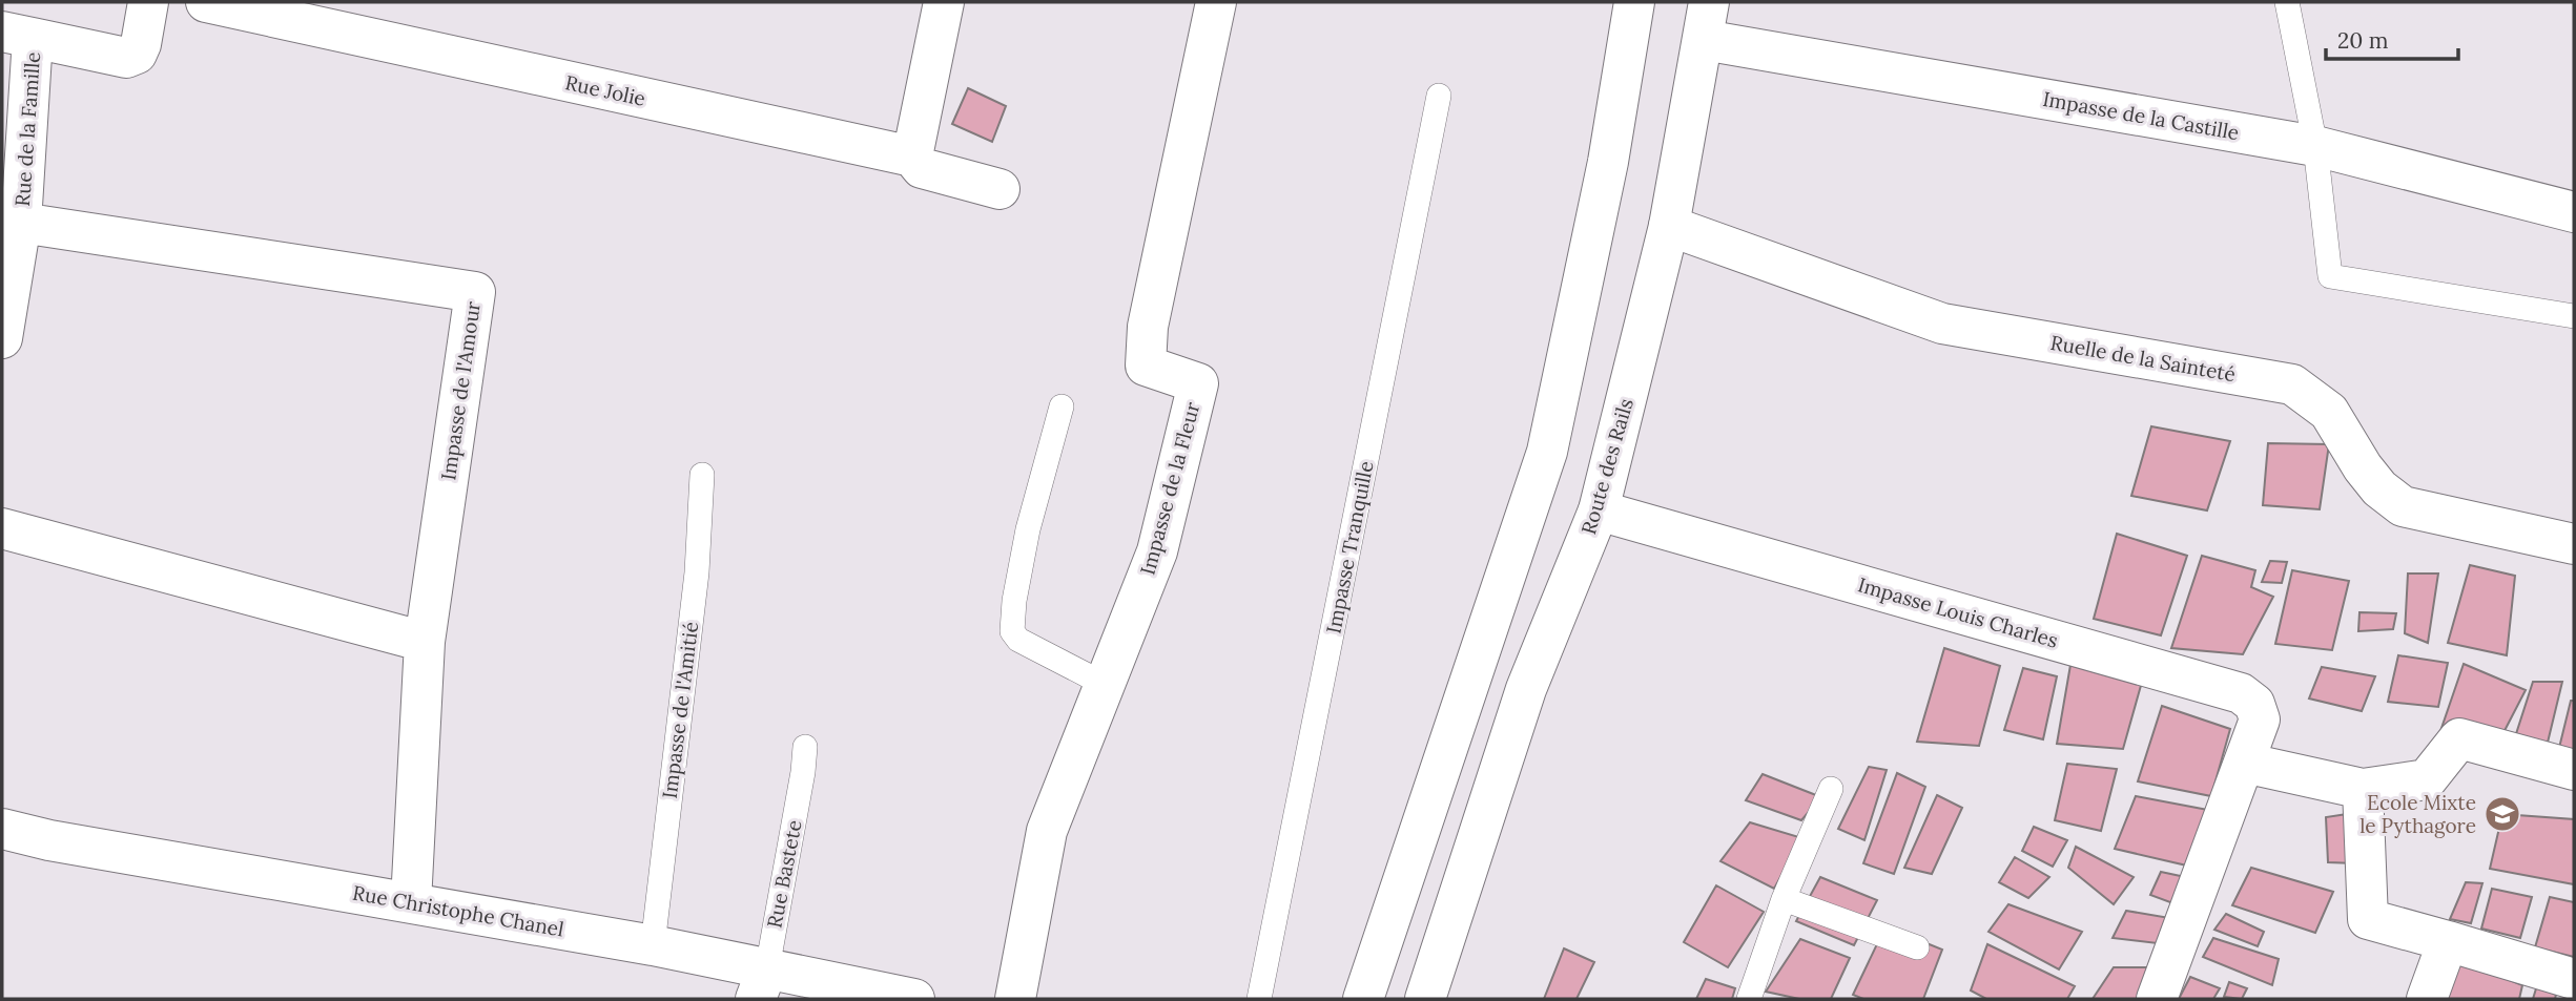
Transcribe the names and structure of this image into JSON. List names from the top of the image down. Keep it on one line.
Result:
{"streets":{"street":["Rue Jolie","Impasse de la Castille","Rue de la Famille","Ruelle de la Sainteté","Impasse de l'Amour","Route des Rails","Impasse de la Fleur","Impasse Louis Charles","Rue Christophe Chanel"],"lane":["Impasse Tranquille","Impasse de l'Amitié","Rue Bastete"]},"crossings":[["Impasse de la Castille","Route des Rails"],["Rue de la Famille","Impasse de l'Amour"],["Ruelle de la Sainteté","Route des Rails"],["Impasse de l'Amour","Rue Christophe Chanel"],["Route des Rails","Impasse Louis Charles"],["Impasse de l'Amitié","Rue Christophe Chanel"],["Rue Bastete","Rue Christophe Chanel"]],"places":{"school or university":["Ecole Mixte le Pythagore"]},"scale_bar":"20 m"}
